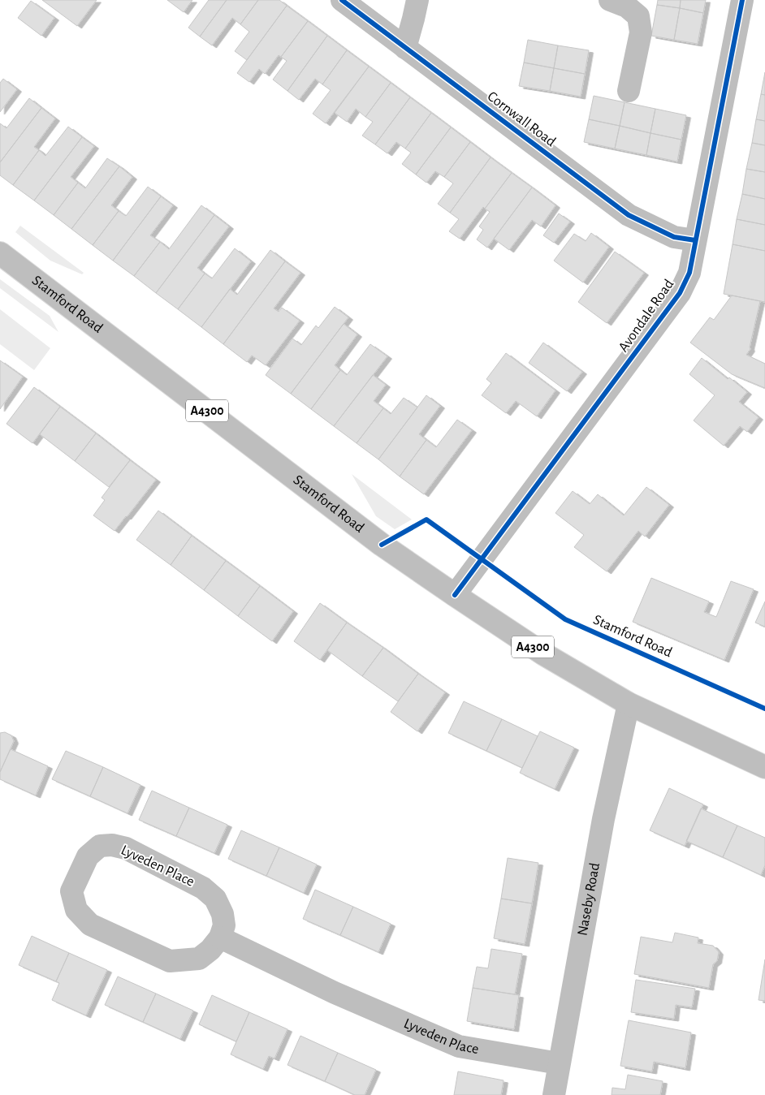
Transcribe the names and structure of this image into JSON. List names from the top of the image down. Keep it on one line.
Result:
{"streets":{"street":["Cornwall Road","Stamford Road","Avondale Road","A4300","Lyveden Place","Naseby Road"]},"crossings":[["Cornwall Road","Avondale Road"],["Stamford Road","Avondale Road"],["Stamford Road","Naseby Road"],["Lyveden Place","Naseby Road"]]}
